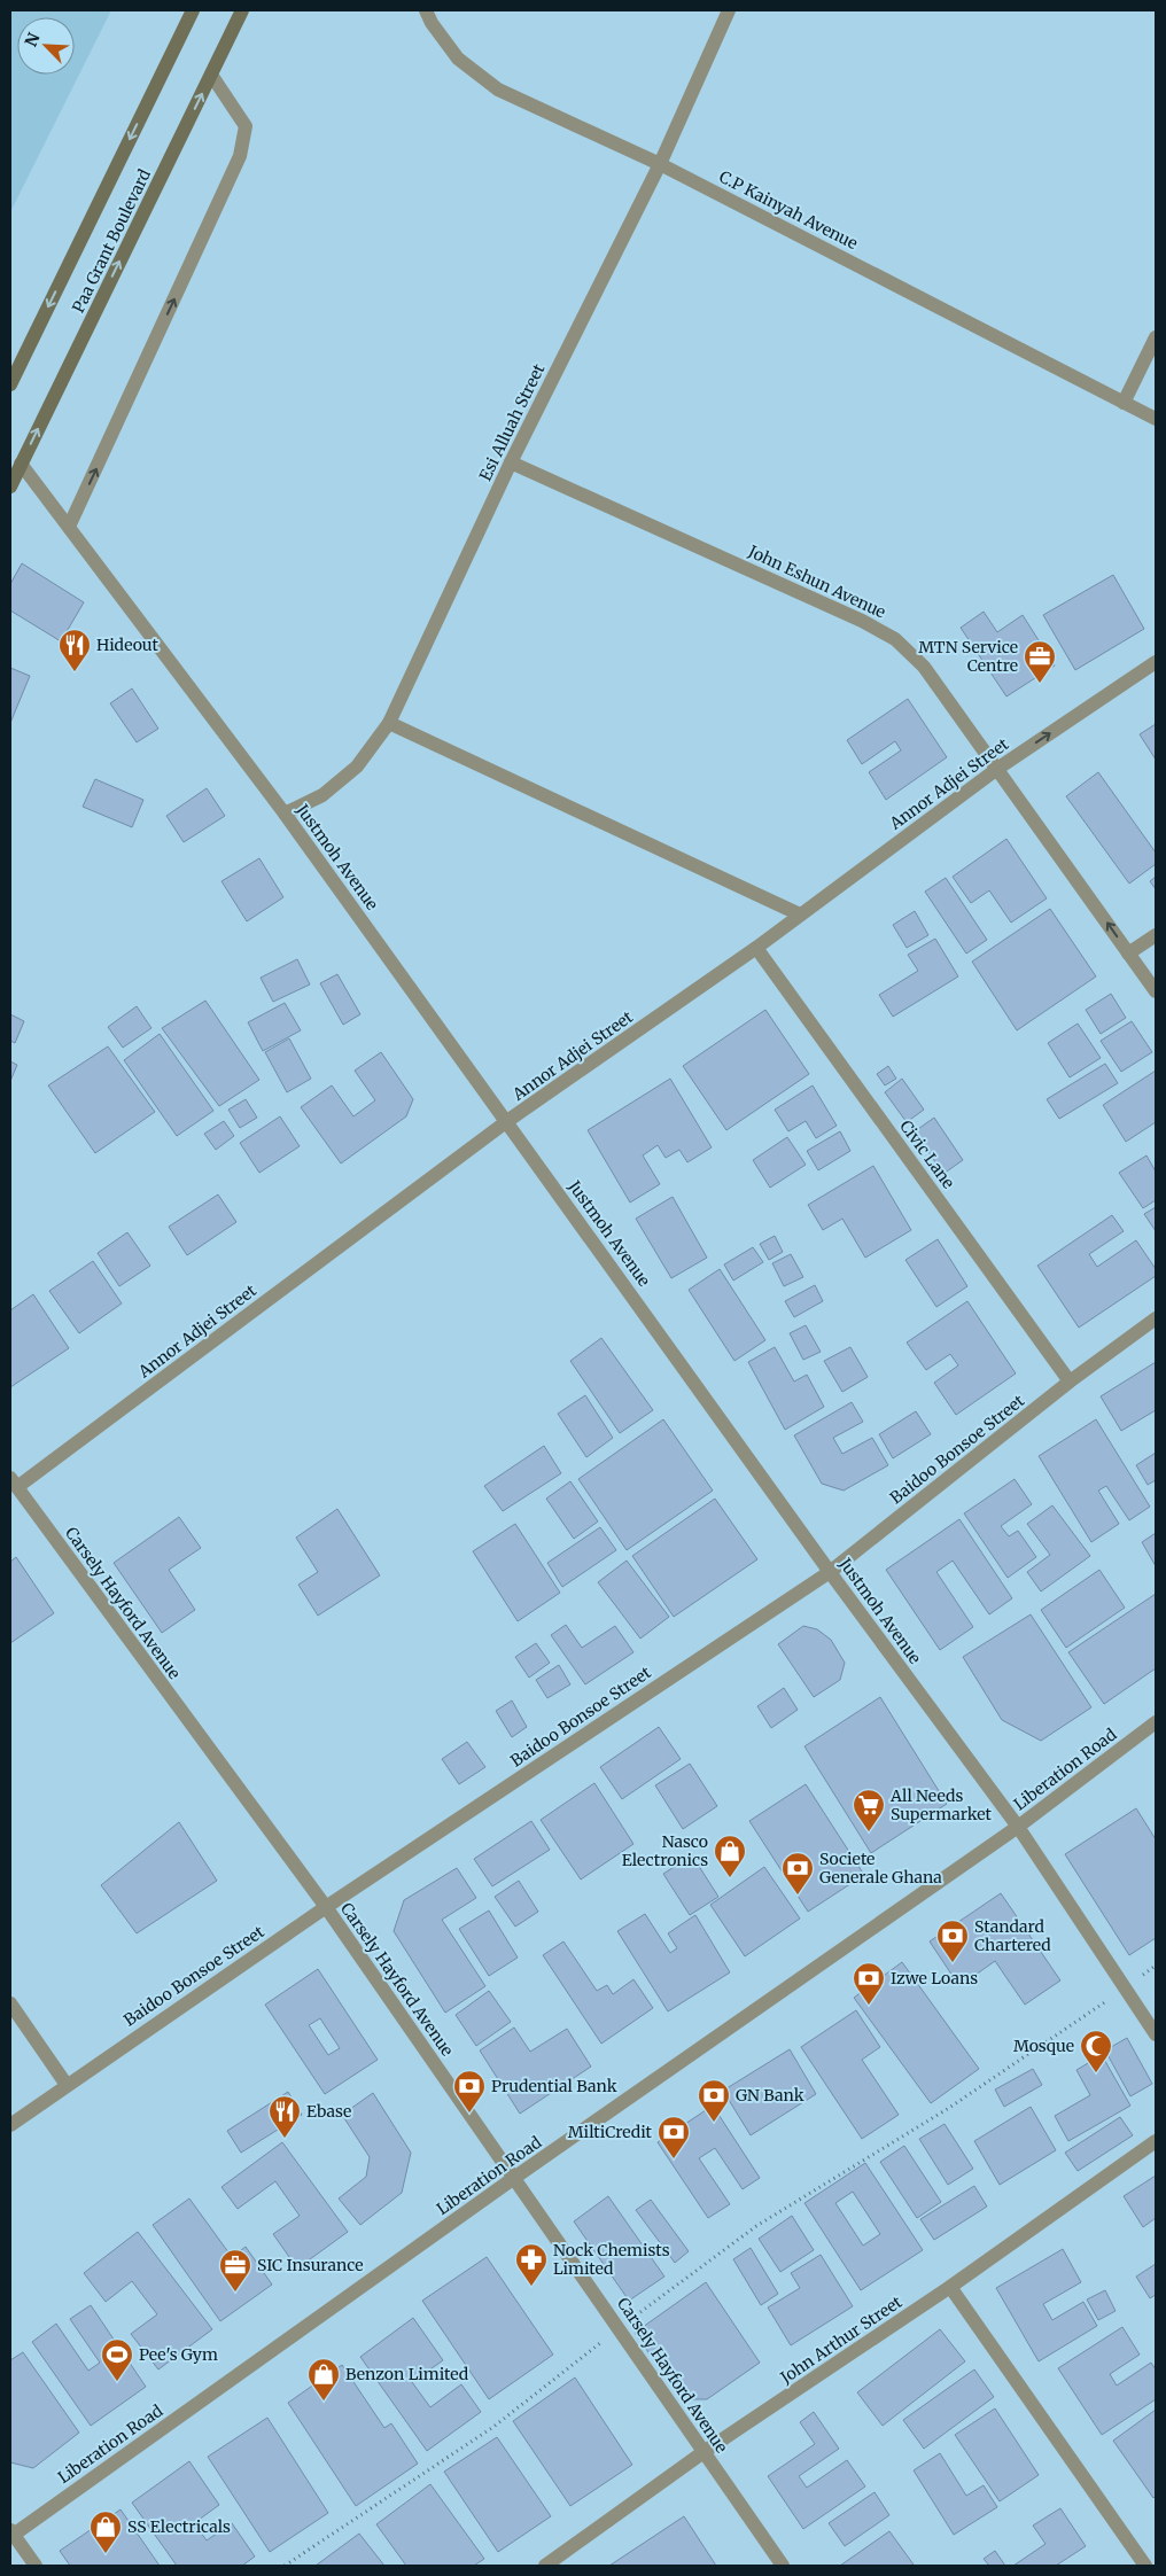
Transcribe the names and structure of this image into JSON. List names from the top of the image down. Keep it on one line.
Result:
{"streets":{"main road":["Paa Grant Boulevard"],"street":["C.P Kainyah Avenue","Esi Alluah Street","John Eshun Avenue","Annor Adjei Street","Justmoh Avenue","Civic Lane","Baidoo Bonsoe Street","Carsely Hayford Avenue","Liberation Road","John Arthur Street"]},"crossings":[["C.P Kainyah Avenue","Esi Alluah Street"],["Paa Grant Boulevard","Justmoh Avenue"],["Esi Alluah Street","John Eshun Avenue"],["Esi Alluah Street","Justmoh Avenue"],["John Eshun Avenue","Annor Adjei Street"],["Annor Adjei Street","Justmoh Avenue"],["Annor Adjei Street","Civic Lane"],["Annor Adjei Street","Carsely Hayford Avenue"],["Justmoh Avenue","Baidoo Bonsoe Street"],["Justmoh Avenue","Liberation Road"],["Civic Lane","Baidoo Bonsoe Street"],["Baidoo Bonsoe Street","Carsely Hayford Avenue"],["Carsely Hayford Avenue","Liberation Road"],["Carsely Hayford Avenue","John Arthur Street"]],"places":{"restaurant":["Hideout","Ebase"],"office":["MTN Service Centre","SIC Insurance"],"supermarket":["All Needs Supermarket"],"shop":["Nasco Electronics","Benzon Limited","SS Electricals"],"bank":["Societe Generale Ghana","Standard Chartered","Izwe Loans","Prudential Bank","GN Bank","MiltiCredit"],"mosque":["Mosque"],"pharmacy":["Nock Chemists Limited"],"sports":["Pee's Gym"]},"north":"top left"}
